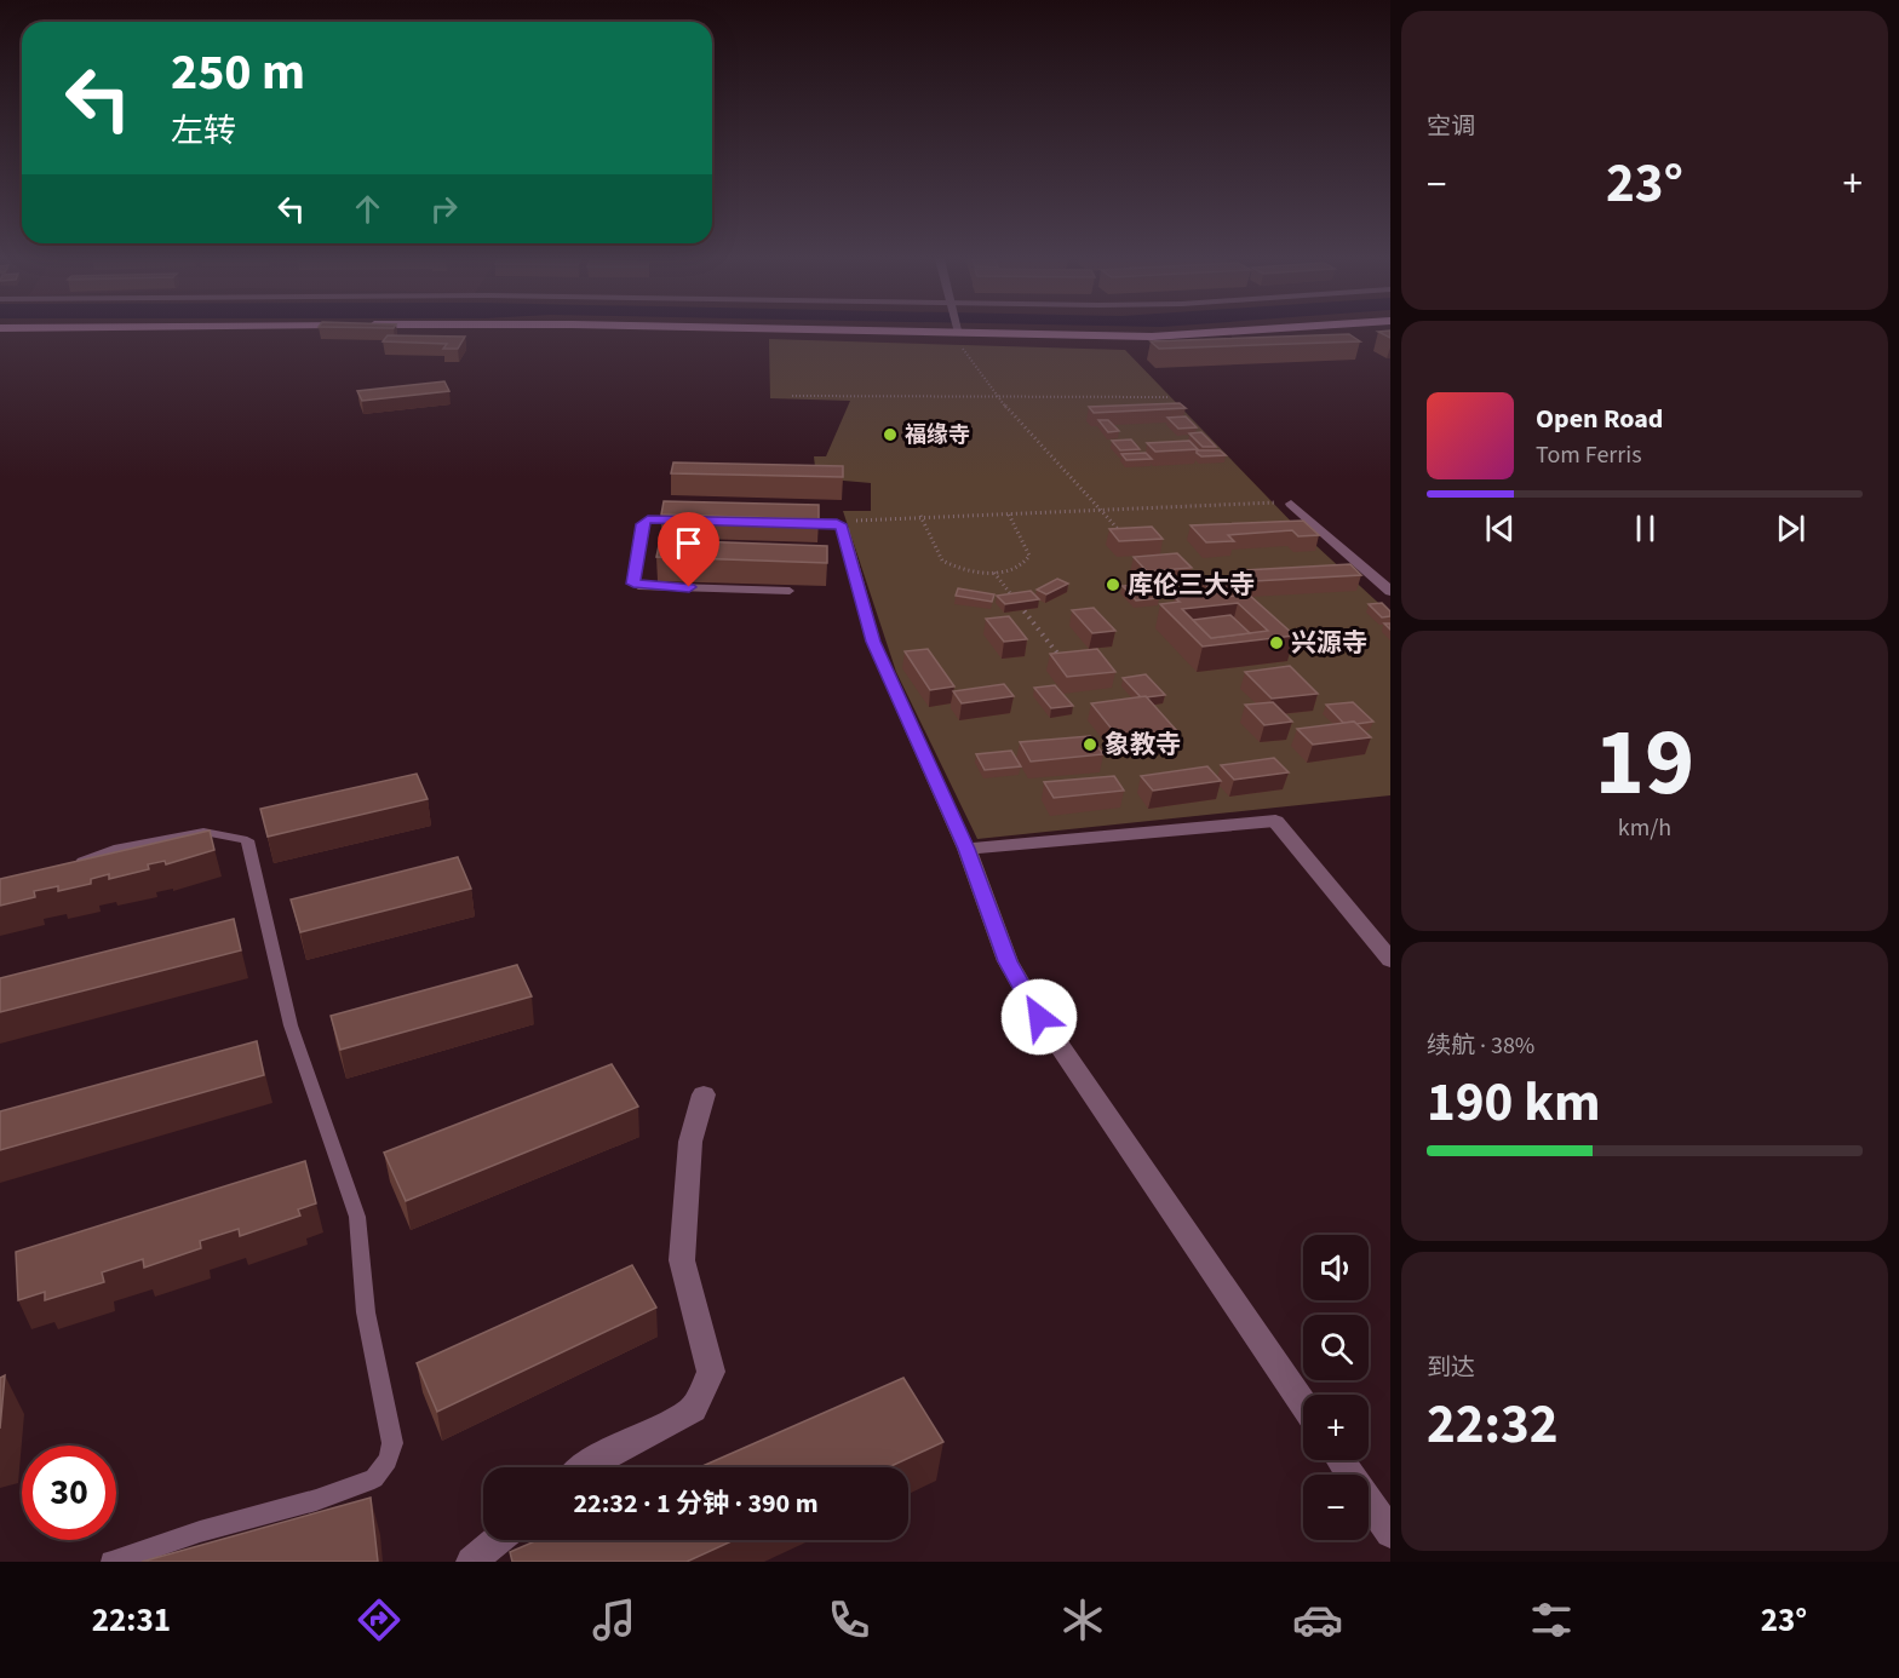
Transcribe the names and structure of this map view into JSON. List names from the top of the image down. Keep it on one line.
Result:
{"places":["福缘寺","库伦三大寺","兴源寺","象教寺"],"page":{"tile":["空调",["19","km/h"],["续航 · 38%","190 km"],["到达","22:32"]],"turn":["250 m","左转"],"heat":["−","23°","+"],"song":["Open Road","Tom Ferris"],"map_buttons":["+","−"],"limit":"30","trip":"22:32 · 1 分钟 · 390 m","tabs":["22:31","23°"]}}
